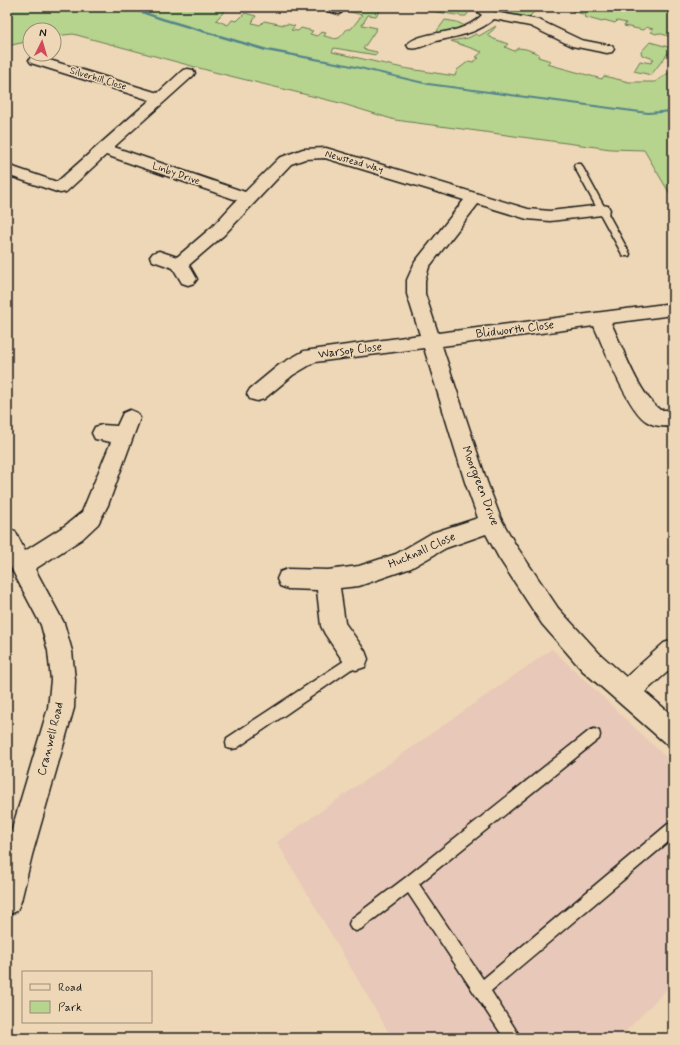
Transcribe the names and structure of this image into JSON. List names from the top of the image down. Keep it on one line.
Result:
{"streets":{"street":["Silverhill Close","Newstead Way","Linby Drive","Blidworth Close","Warsop Close","Moorgreen Drive","Hucknall Close","Cranwell Road"]},"crossings":[["Newstead Way","Linby Drive"],["Newstead Way","Moorgreen Drive"],["Blidworth Close","Warsop Close"],["Blidworth Close","Moorgreen Drive"],["Warsop Close","Moorgreen Drive"],["Moorgreen Drive","Hucknall Close"]],"legend":["Road","Park"],"north":"top"}
